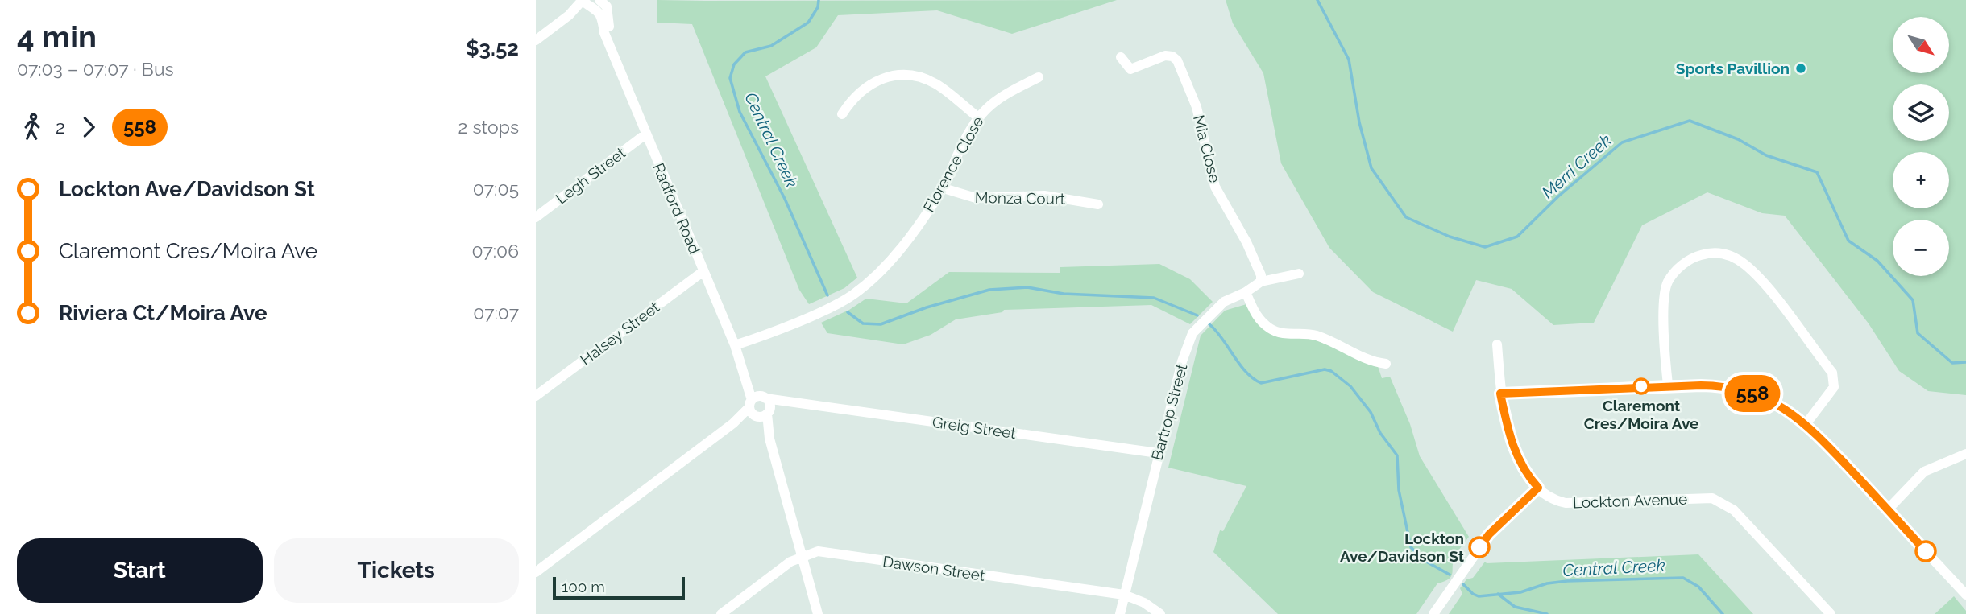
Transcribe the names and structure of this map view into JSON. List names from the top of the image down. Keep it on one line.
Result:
{"streets":{"street":["Mia Close","Florence Close","Legh Street","Monza Court","Radford Road","Halsey Street","Bartrop Street","Greig Street","Lockton Avenue","Dawson Street"]},"crossings":[["Mia Close","Bartrop Street"],["Florence Close","Monza Court"],["Florence Close","Radford Road"],["Legh Street","Radford Road"],["Radford Road","Halsey Street"],["Radford Road","Greig Street"],["Radford Road","Dawson Street"],["Bartrop Street","Greig Street"],["Bartrop Street","Dawson Street"]],"water":["Central Creek","Merri Creek"],"places":["Sports Pavillion","Claremont Cres/Moira Ave","Lockton Ave/Davidson St"],"lines":["bus line 558"],"scale_bar":"100 m","north":"bottom right","page":{"heading":["4 min","07:03 – 07:07 · Bus","$3.52"],"on_map":"558","map_buttons":["+","−"],"legs":["2","558","2 stops"],"list":[{"name":"Lockton Ave/Davidson St","value":"07:05"},{"name":"Claremont Cres/Moira Ave","value":"07:06"},{"name":"Riviera Ct/Moira Ave","value":"07:07"}],"buttons":["Start","Tickets"],"scale":"100 m"}}
